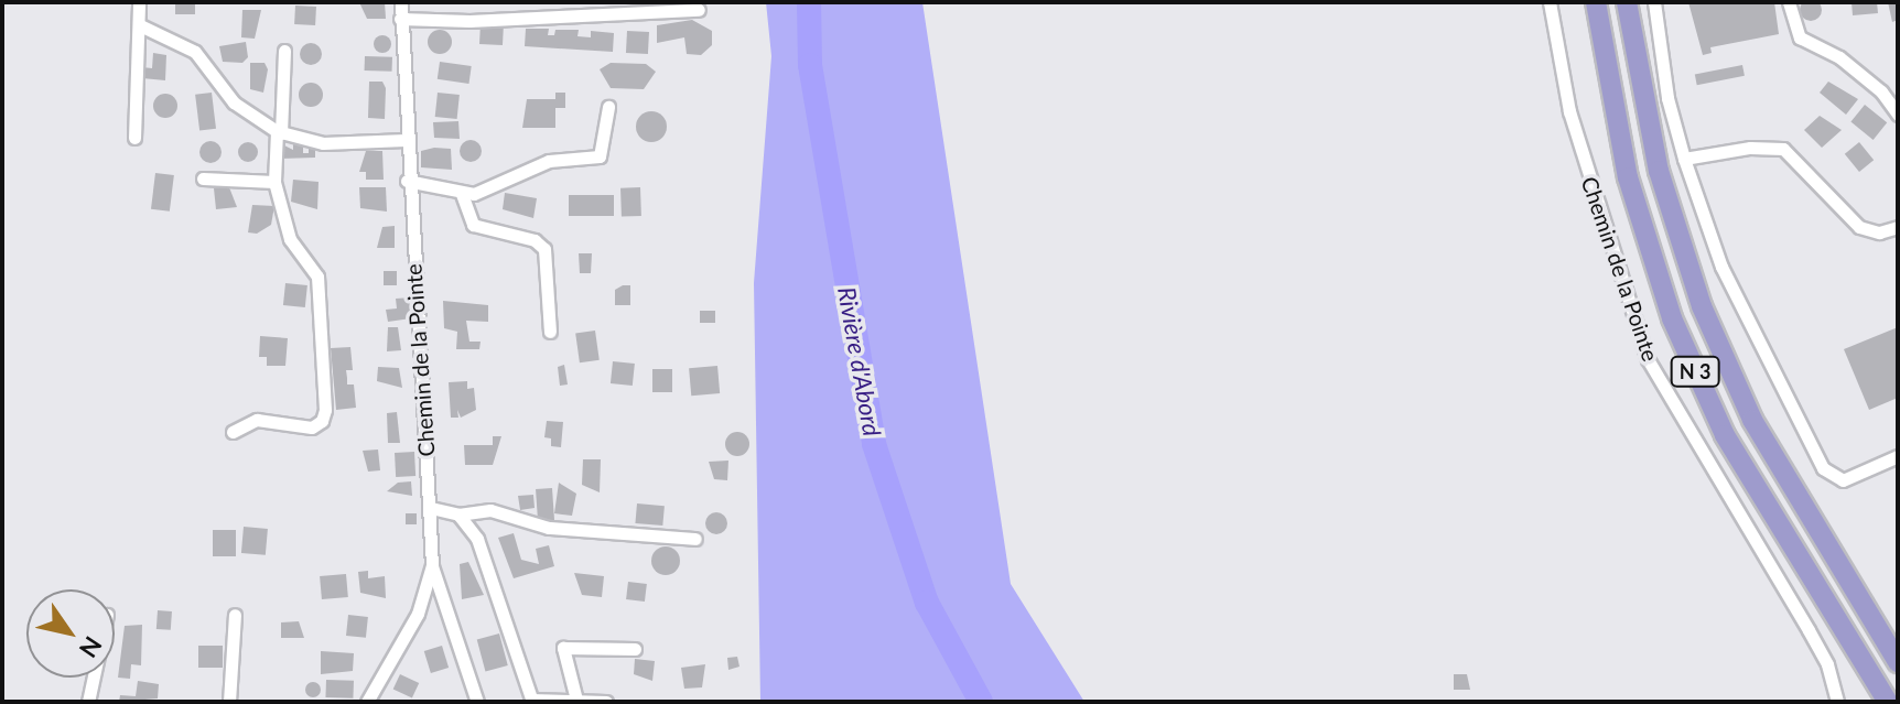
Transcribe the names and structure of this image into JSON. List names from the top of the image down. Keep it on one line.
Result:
{"streets":{"highway":["N 3"],"street":["Chemin de la Pointe"]},"water":["Rivière d'Abord"],"north":"bottom right"}
